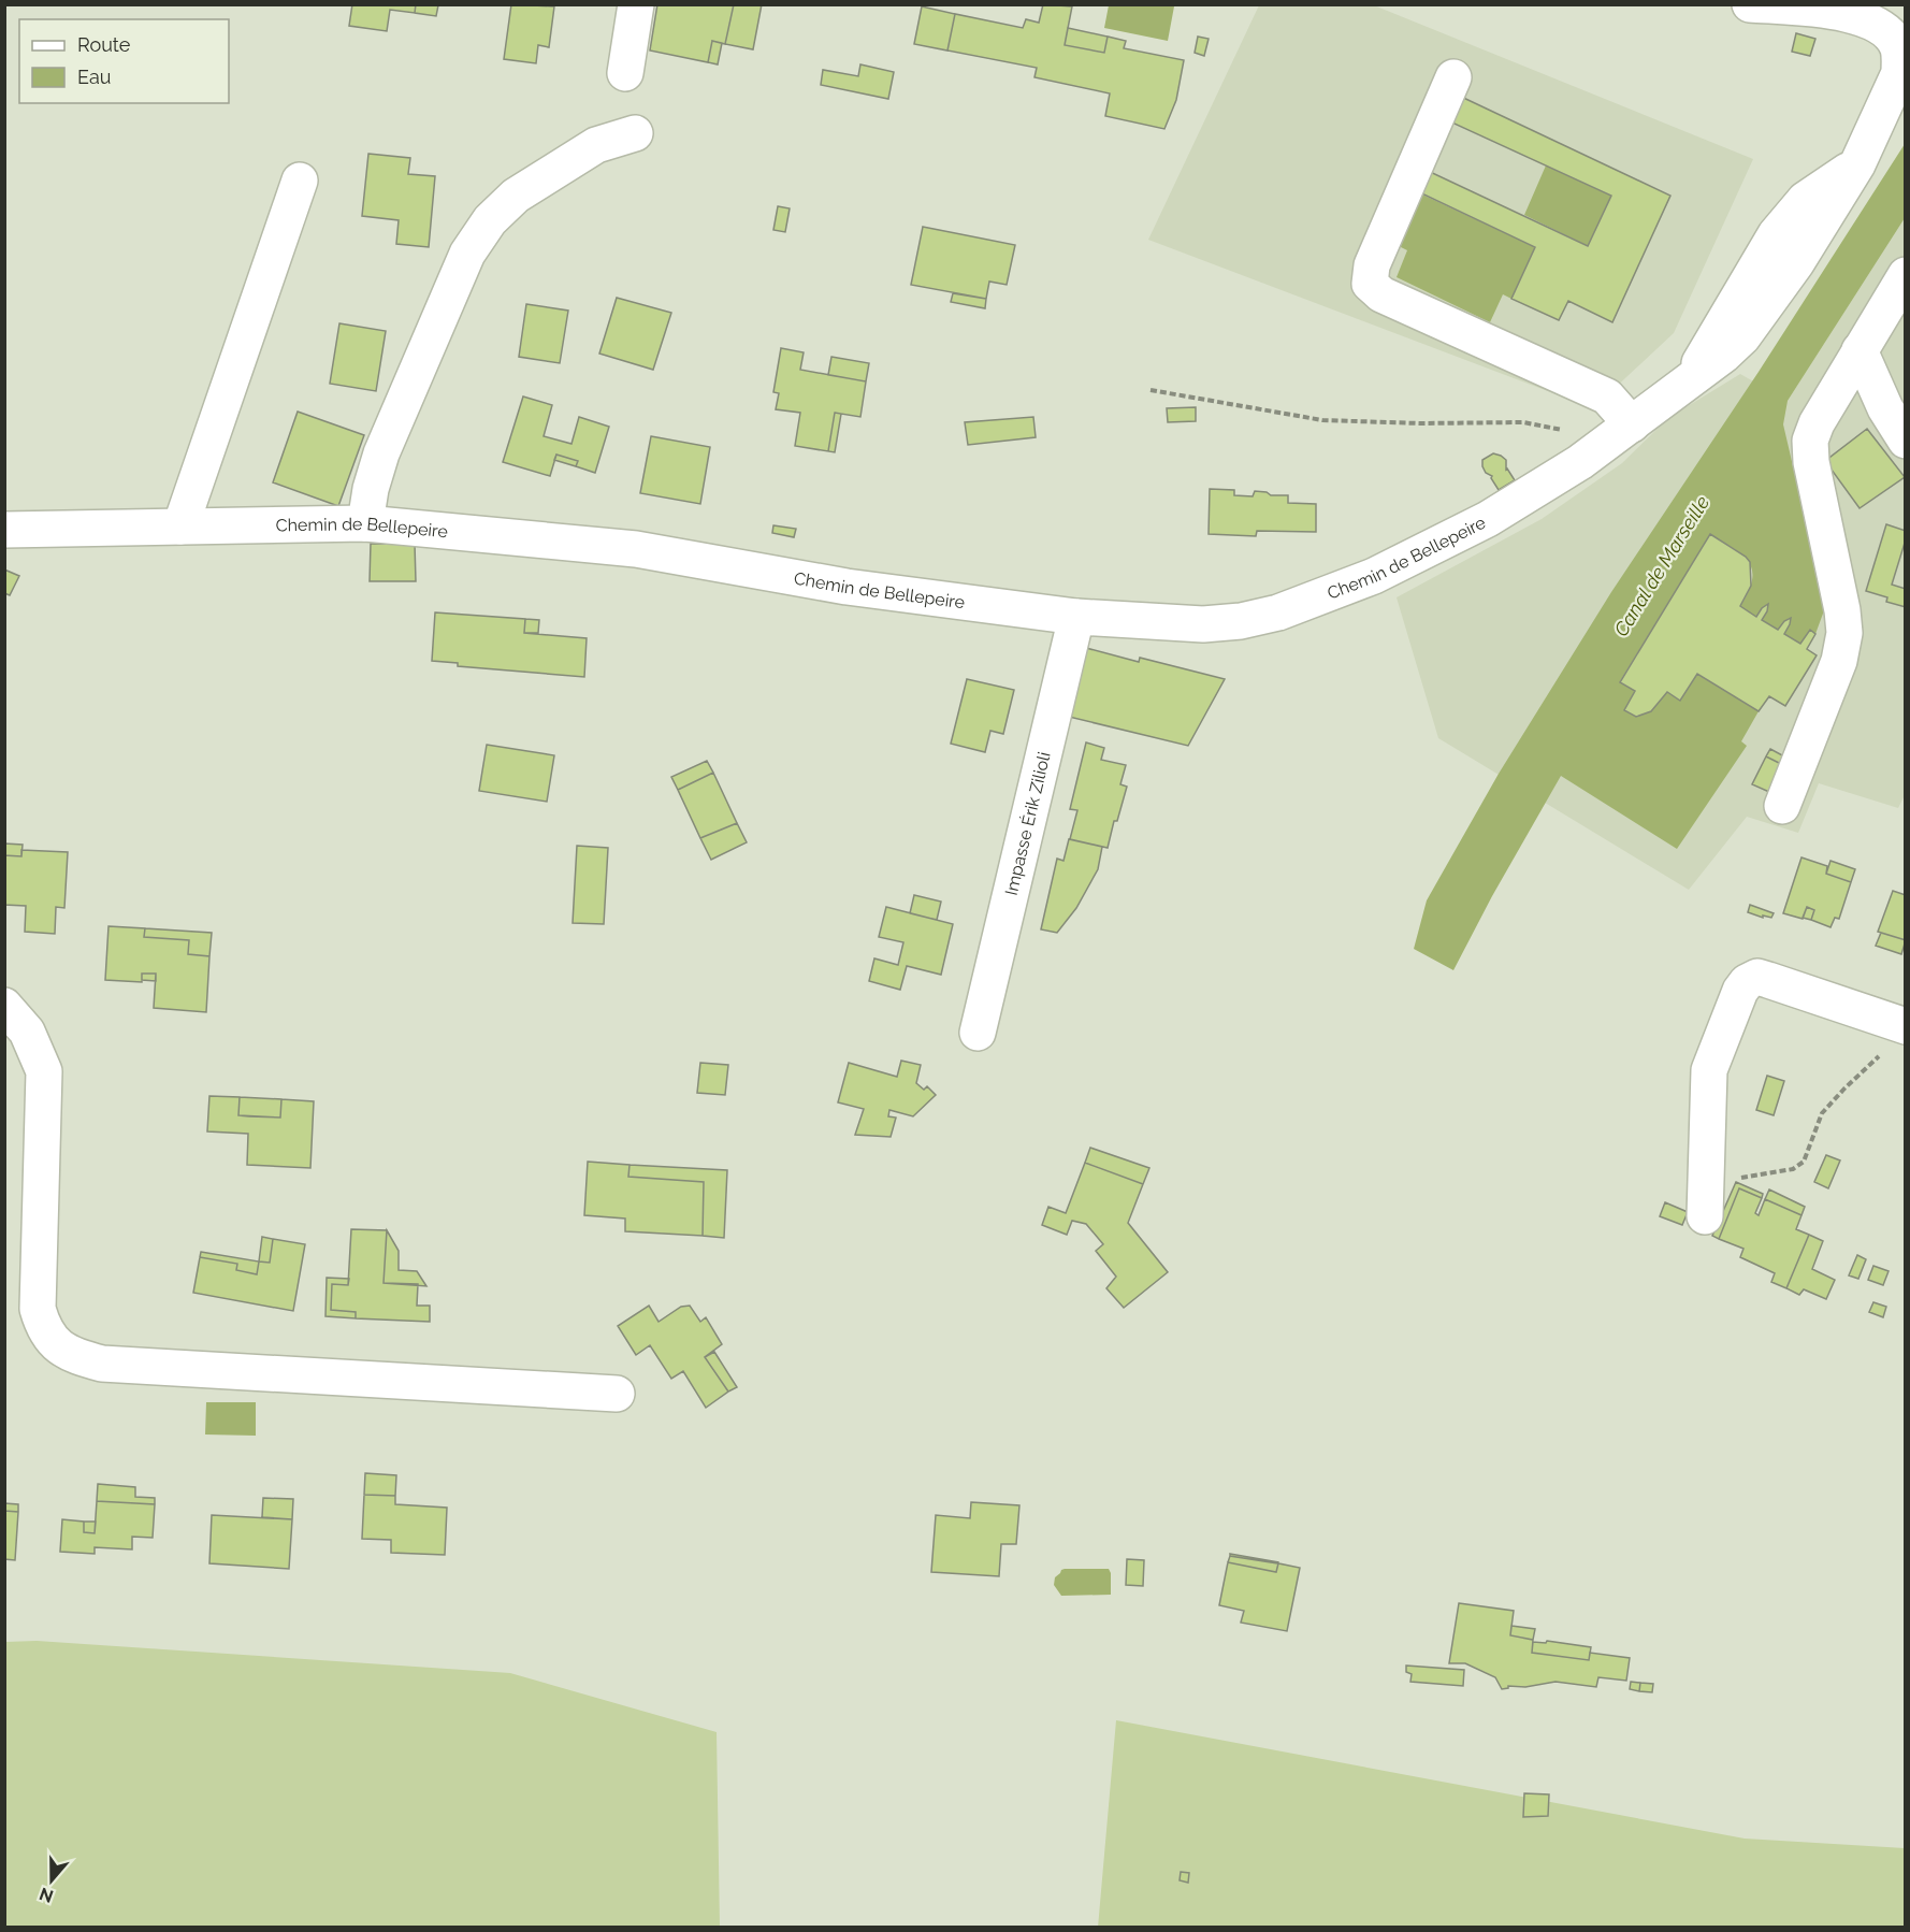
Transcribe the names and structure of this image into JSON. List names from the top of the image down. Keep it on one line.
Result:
{"streets":{"street":["Chemin de Bellepeire","Impasse Érik Zilioli"]},"crossings":[["Chemin de Bellepeire","Impasse Érik Zilioli"]],"water":["Canal de Marseille"],"legend":["Route","Eau"],"north":"bottom"}
